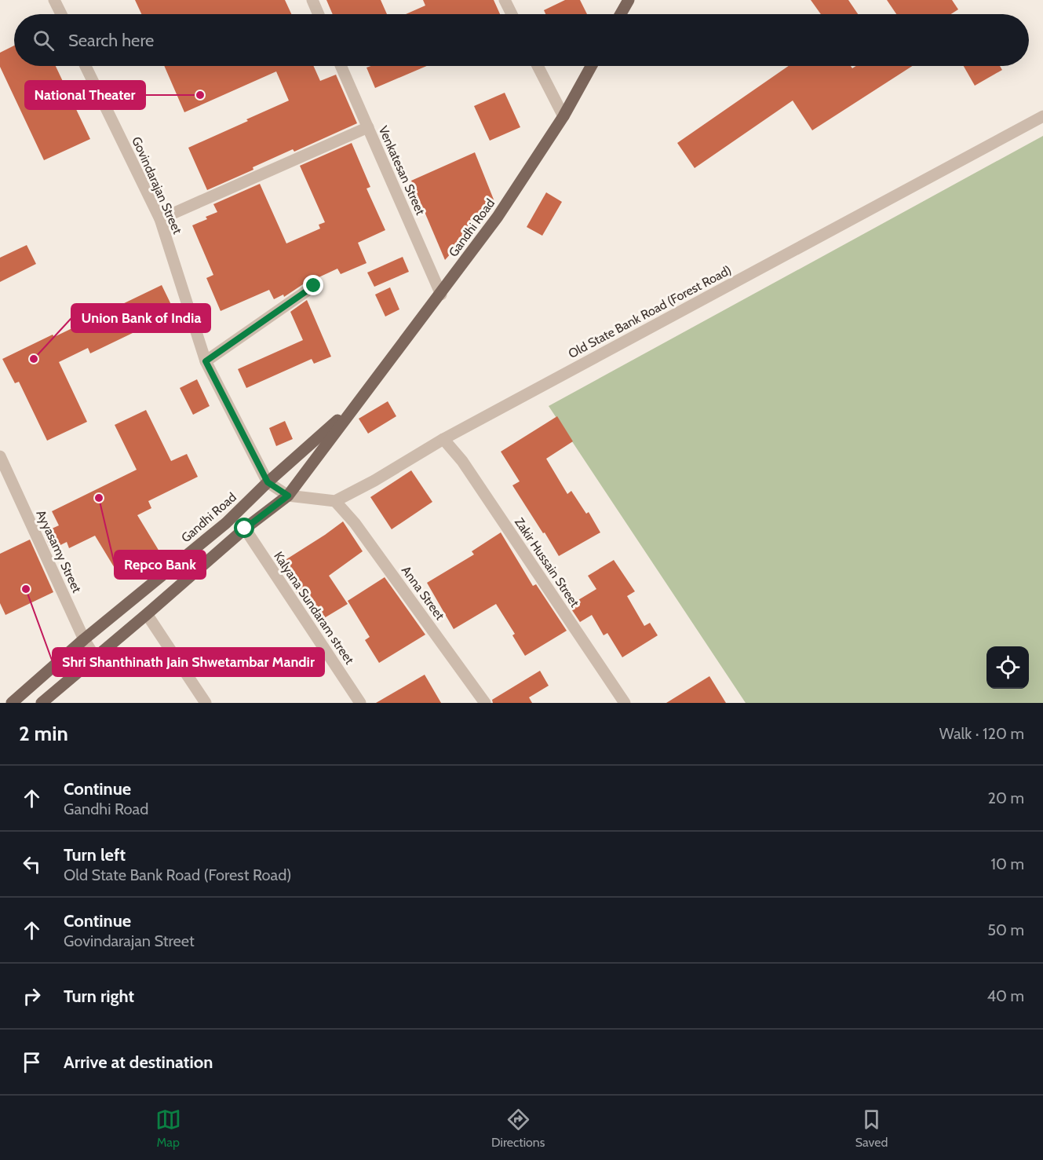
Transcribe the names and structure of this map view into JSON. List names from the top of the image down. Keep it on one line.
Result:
{"streets":{"main road":["Gandhi Road"],"street":["Venkatesan Street","Govindarajan Street","Old State Bank Road (Forest Road)","Ayyasamy Street","Zakir Hussain Street","Anna Street","Kalyana Sundaram street"]},"crossings":[["Venkatesan Street","Gandhi Road"],["Govindarajan Street","Gandhi Road"],["Gandhi Road","Ayyasamy Street"],["Gandhi Road","Kalyana Sundaram street"],["Old State Bank Road (Forest Road)","Zakir Hussain Street"],["Old State Bank Road (Forest Road)","Anna Street"]],"places":["National Theater","Union Bank of India","Repco Bank","Shri Shanthinath Jain Shwetambar Mandir"],"page":{"search":"Search here","heading":["2 min","Walk · 120 m"],"list":[["Continue","Gandhi Road","20 m"],["Turn left","Old State Bank Road (Forest Road)","10 m"],["Continue","Govindarajan Street","50 m"],["Turn right","40 m"],"Arrive at destination"],"nav":["Map","Directions","Saved"]}}
